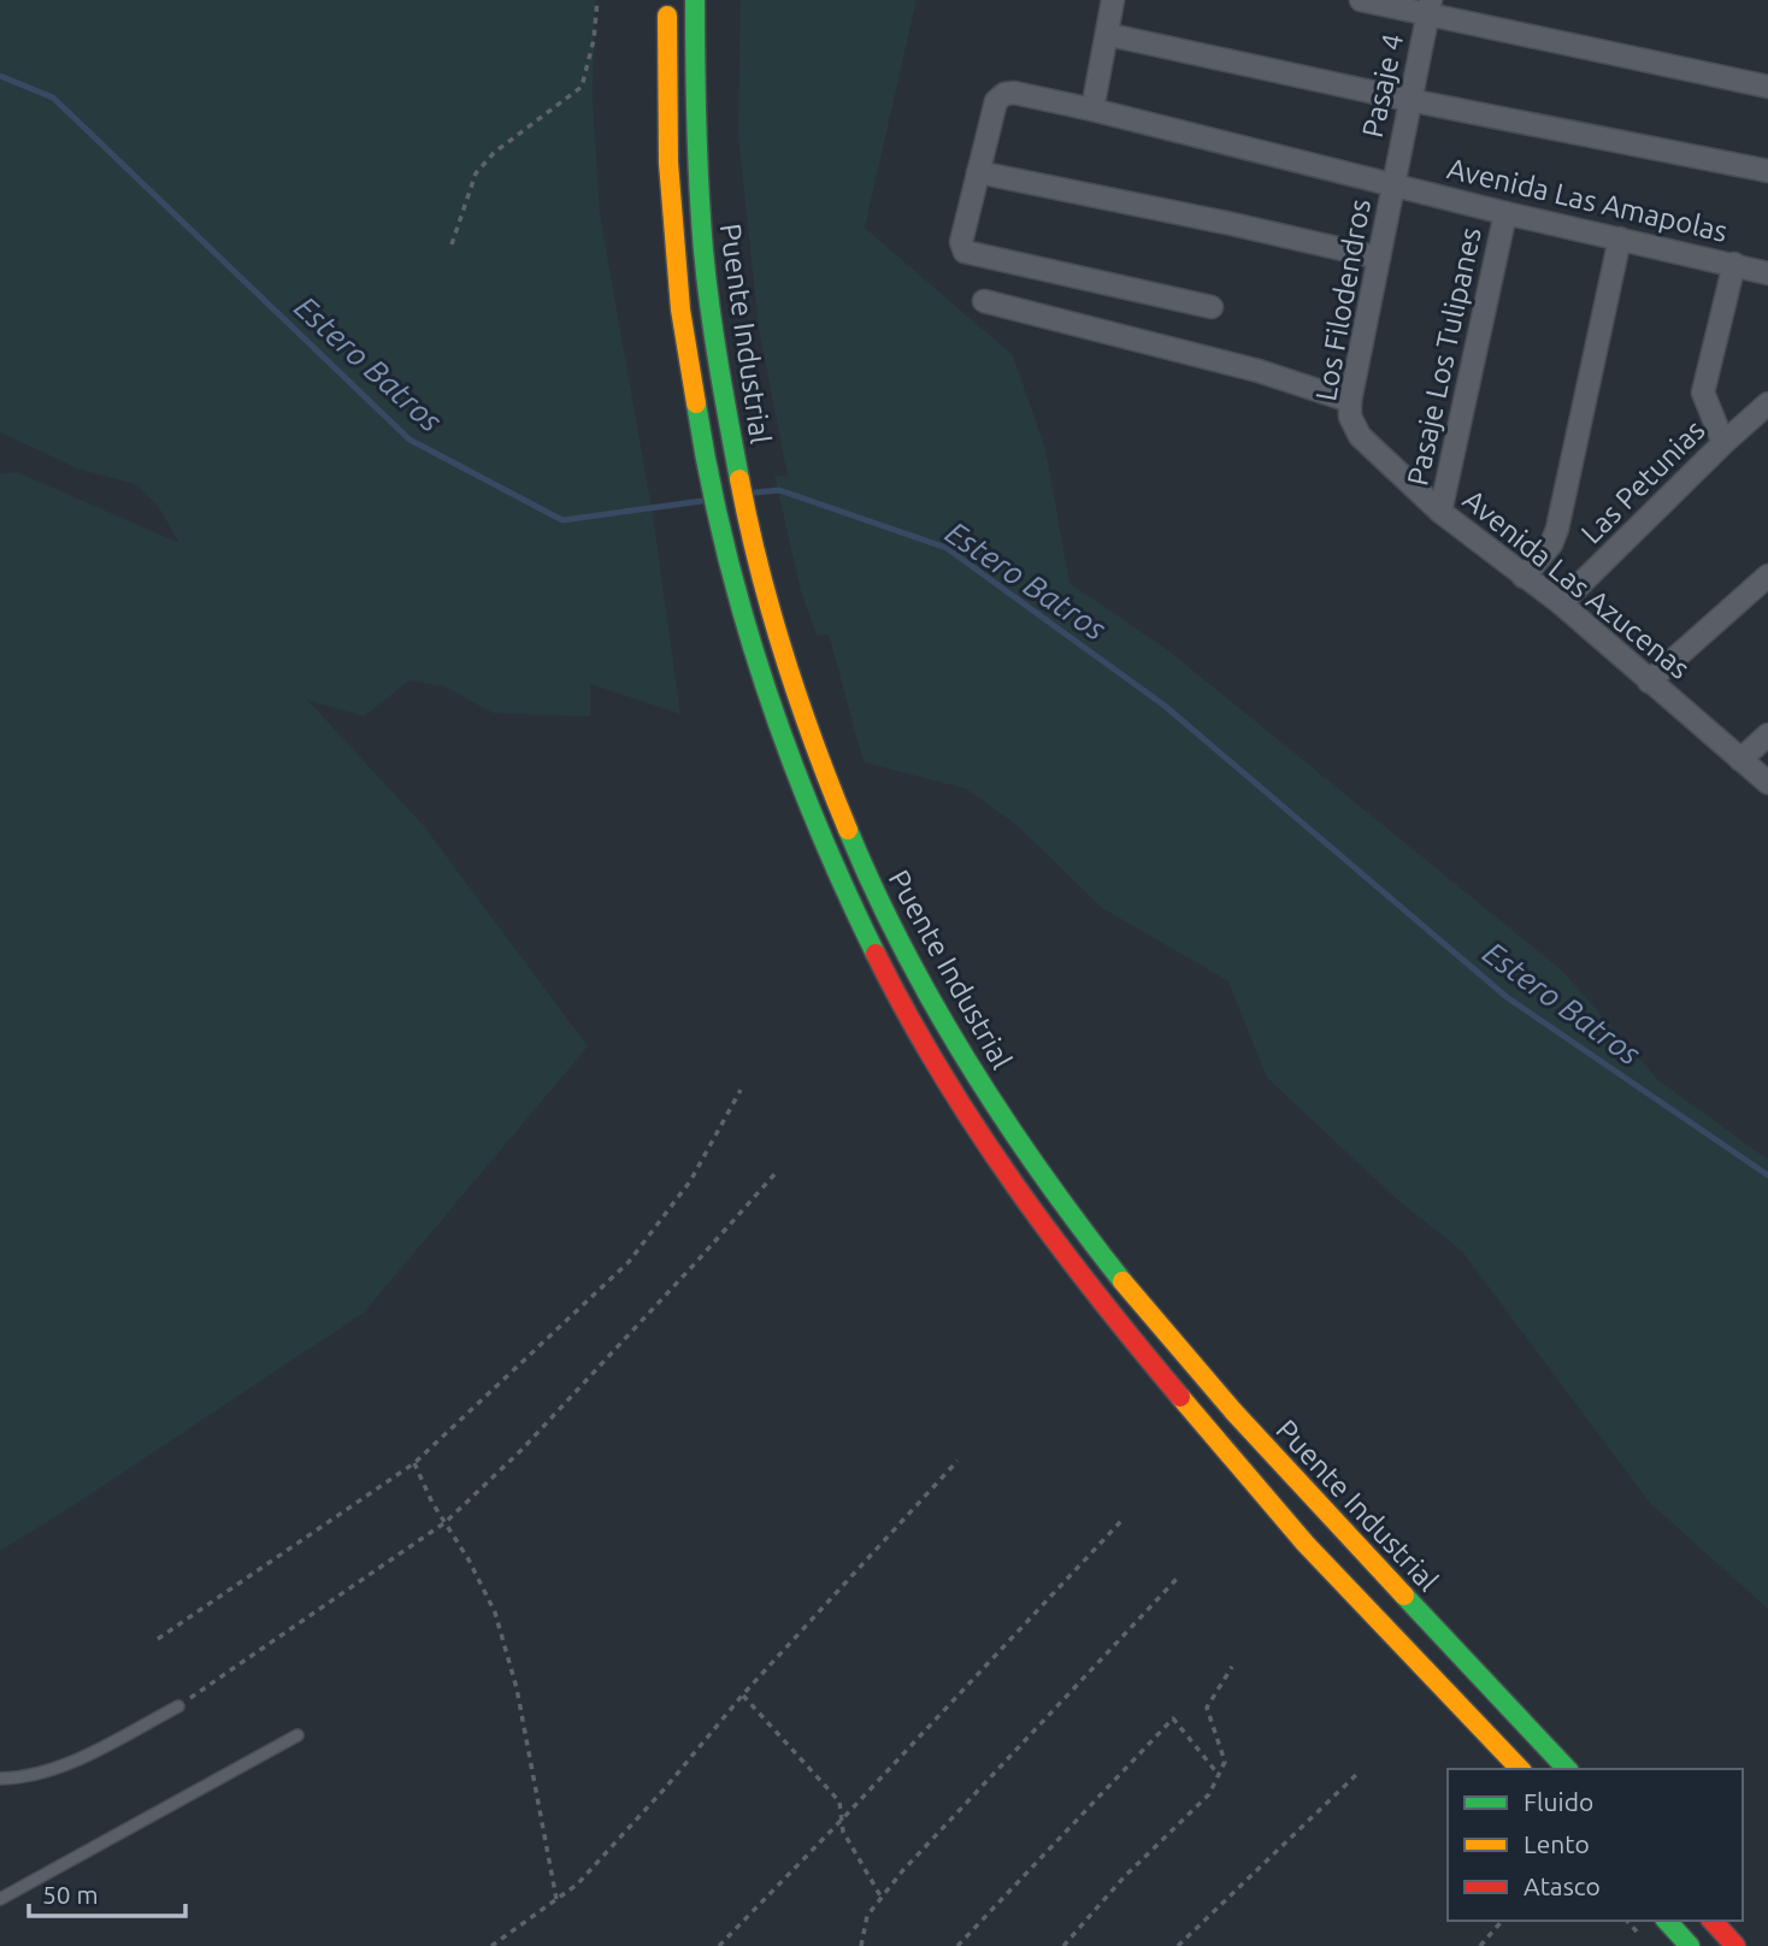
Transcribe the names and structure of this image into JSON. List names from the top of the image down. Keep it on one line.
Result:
{"streets":{"highway":["Puente Industrial"],"street":["Pasaje 4","Avenida Las Amapolas","Los Filodendros","Pasaje Los Tulipanes","Las Petunias","Avenida Las Azucenas"]},"crossings":[["Pasaje 4","Avenida Las Amapolas"],["Pasaje 4","Los Filodendros"],["Avenida Las Amapolas","Los Filodendros"],["Avenida Las Amapolas","Pasaje Los Tulipanes"],["Los Filodendros","Avenida Las Azucenas"],["Pasaje Los Tulipanes","Avenida Las Azucenas"],["Las Petunias","Avenida Las Azucenas"]],"water":["Estero Batros"],"legend":["Fluido","Lento","Atasco"],"scale_bar":"50 m"}
